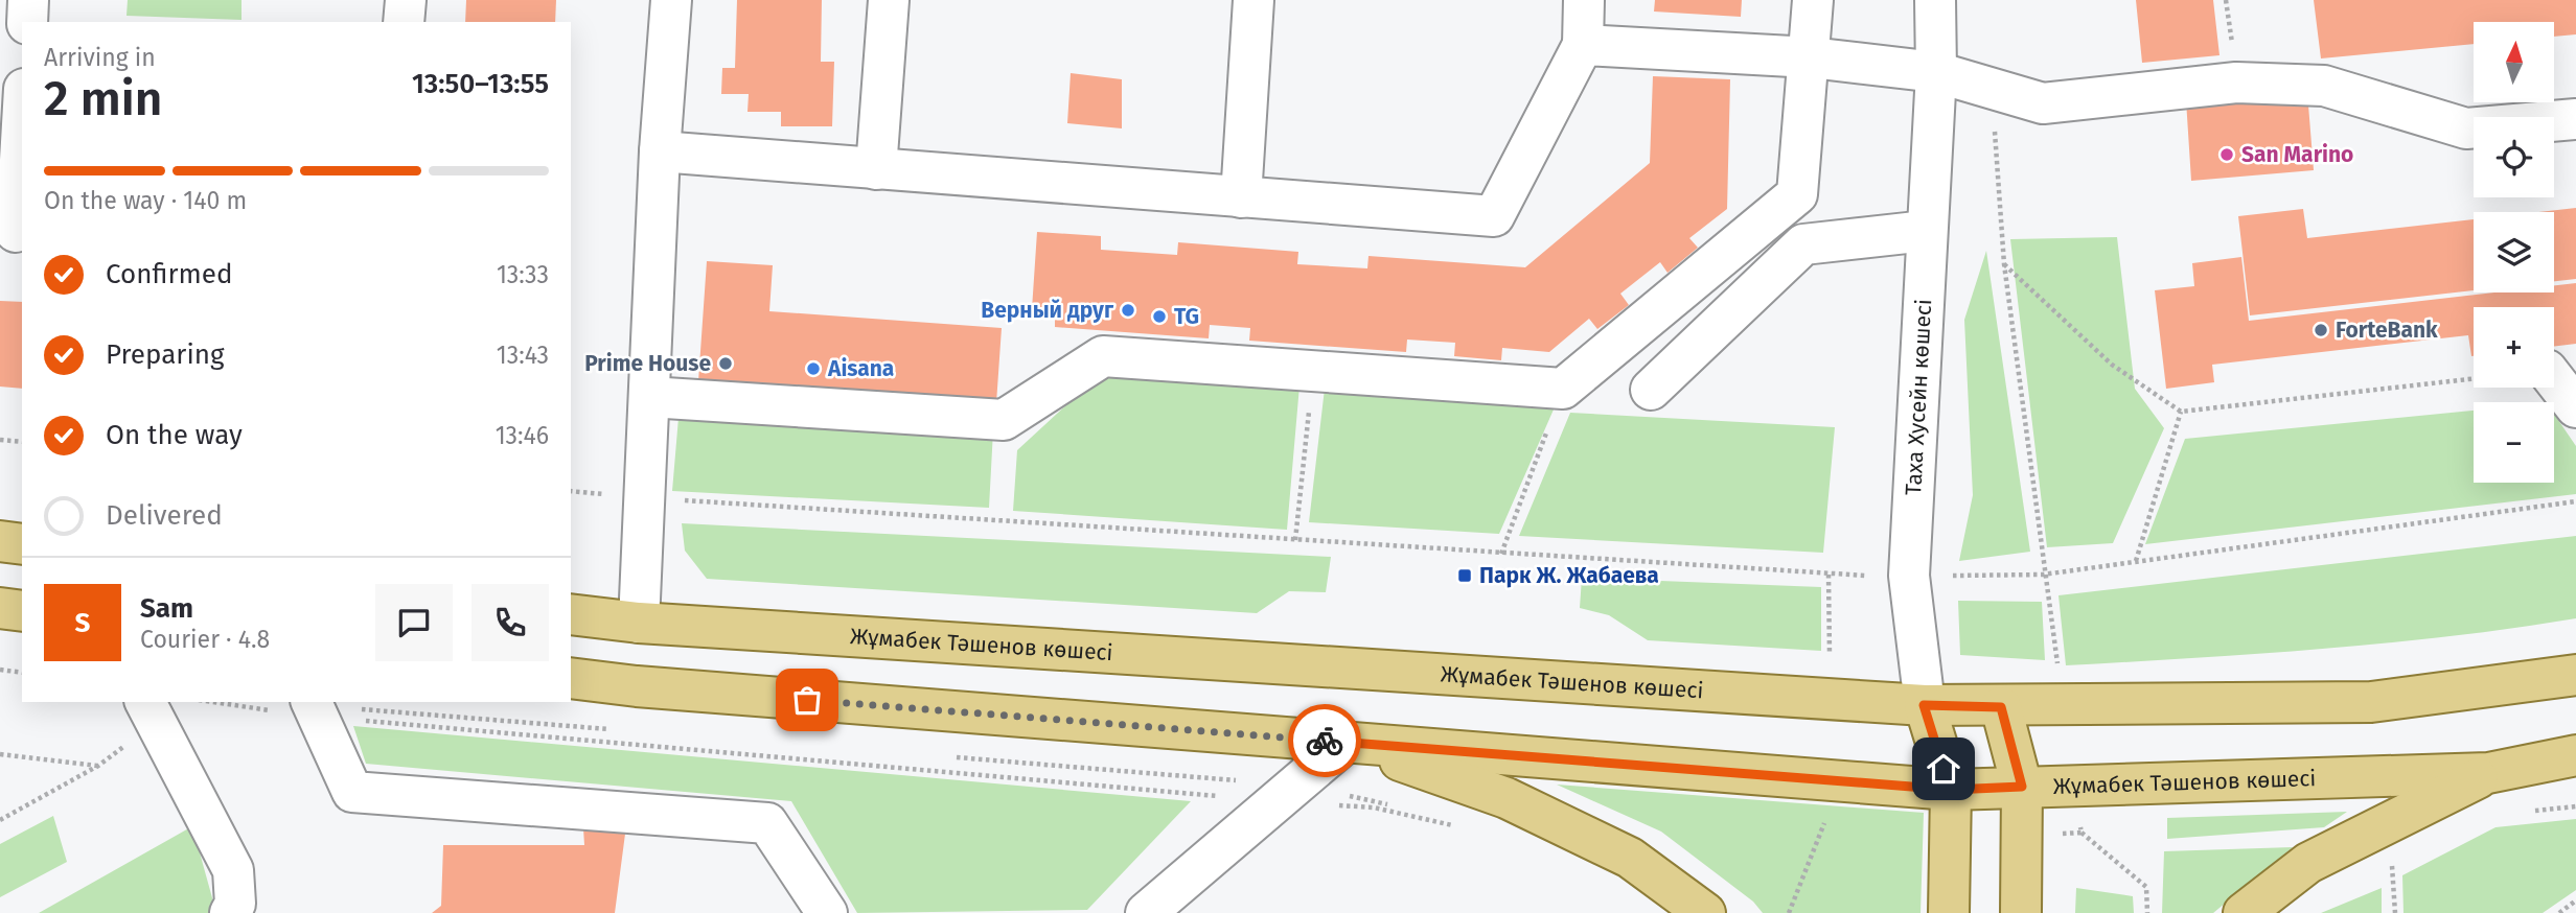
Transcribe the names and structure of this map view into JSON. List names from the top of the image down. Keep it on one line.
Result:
{"streets":{"main road":["Таха Хусейн көшесі","Жұмабек Тәшенов көшесі"]},"crossings":[["Таха Хусейн көшесі","Жұмабек Тәшенов көшесі"]],"places":{"other":["San Marino","Верный друг","TG","ForteBank","Prime House","Aisana"],"transit":["Парк Ж. Жабаева"]},"north":"top","page":{"map_buttons":["+","−"],"heading":["2 min","Arriving in","13:50–13:55"],"panel":["Sam","Courier · 4.8"],"bar":"On the way · 140 m","list":[["Confirmed","13:33"],["Preparing","13:43"],["On the way","13:46"],"Delivered"],"round":"S"}}
